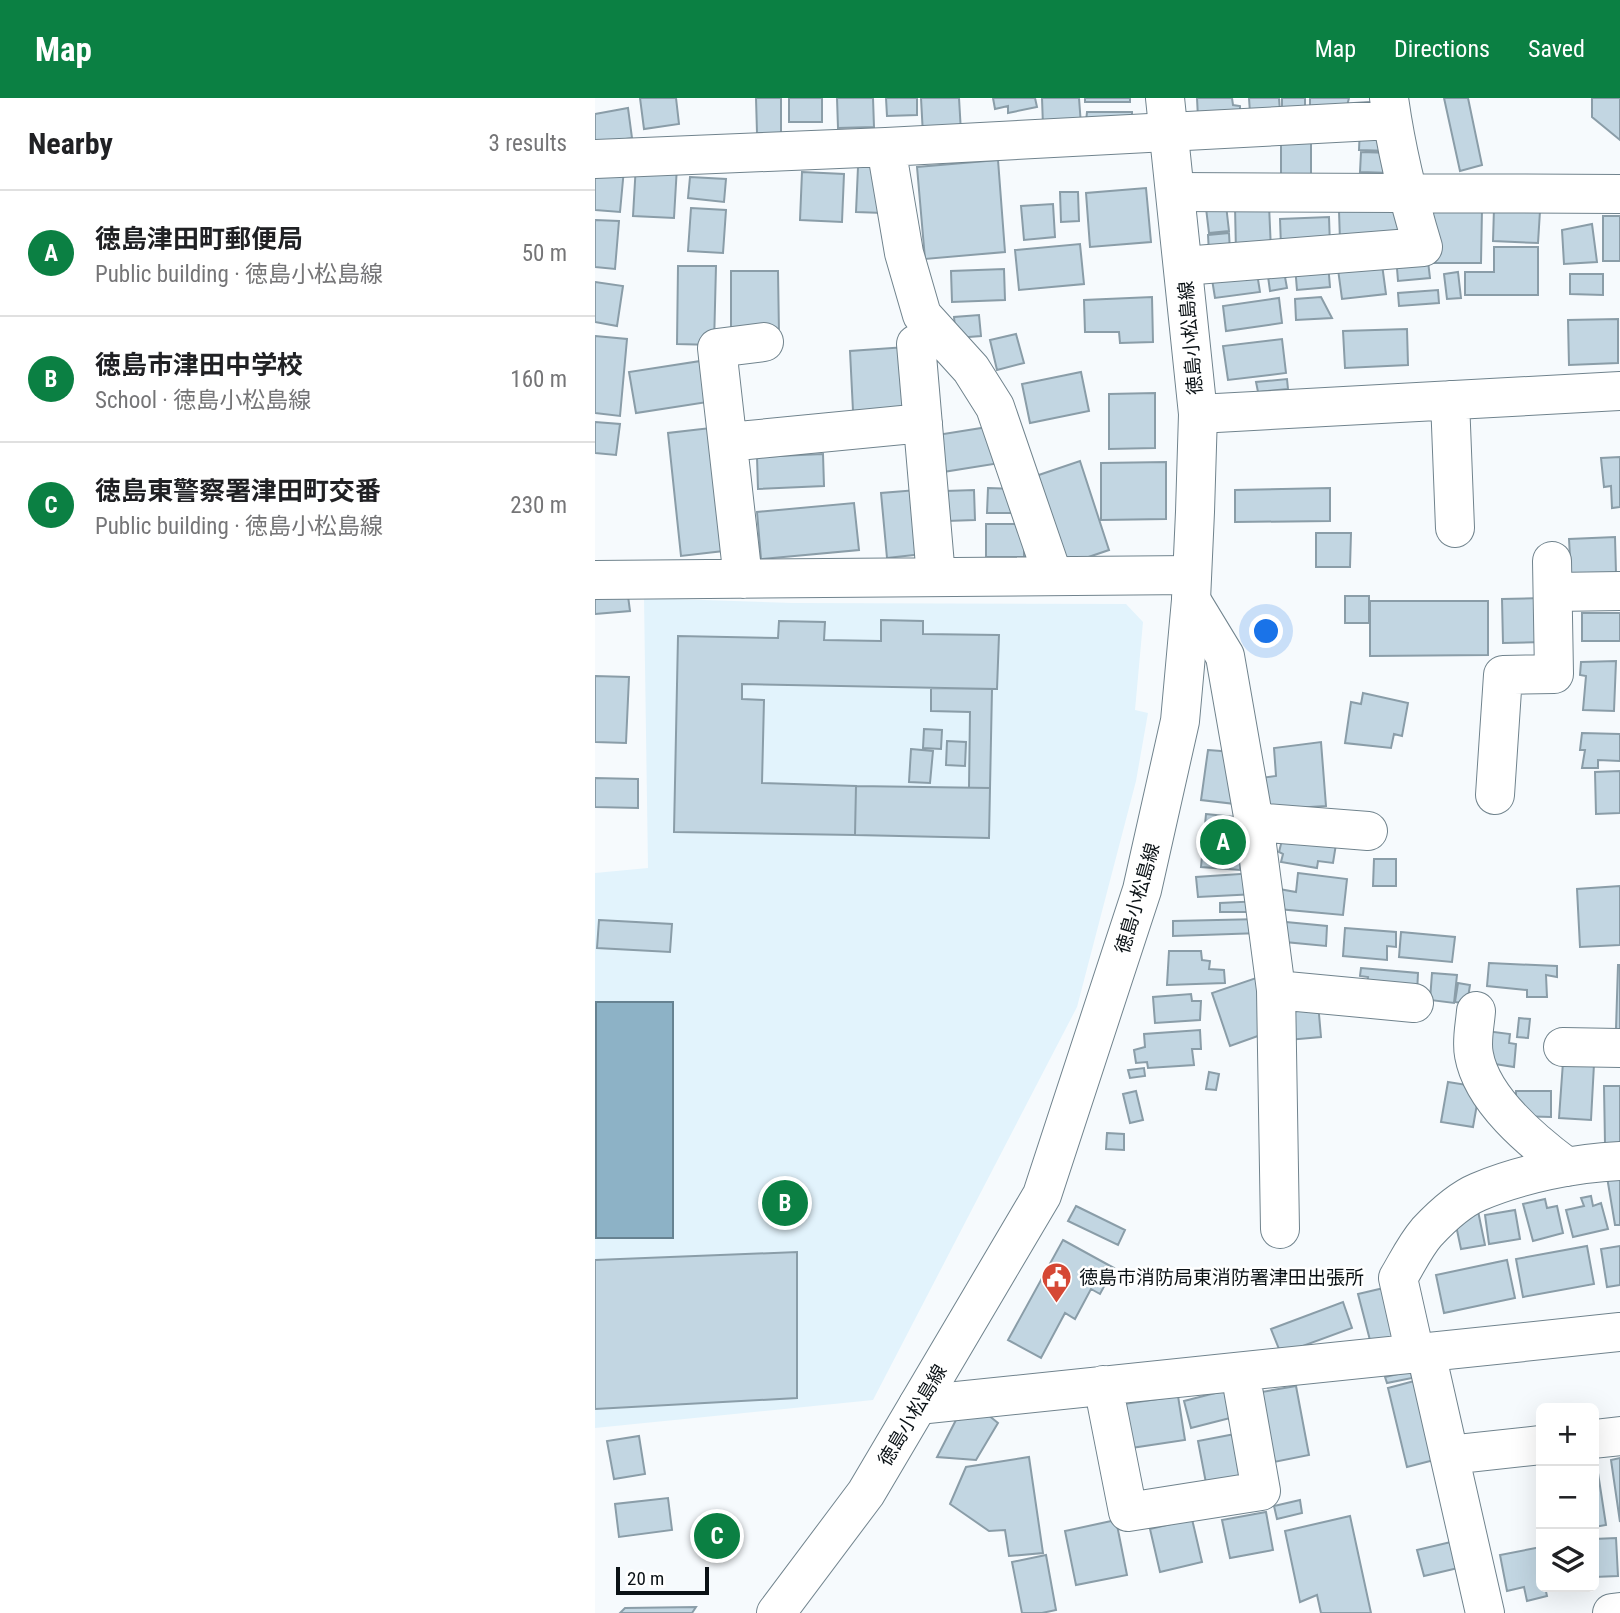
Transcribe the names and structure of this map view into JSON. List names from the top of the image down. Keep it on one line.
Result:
{"streets":{"street":["徳島小松島線"]},"places":{"public building":["徳島市消防局東消防署津田出張所"]},"scale_bar":"20 m","page":{"header":"Map","nav":["Map","Directions","Saved"],"heading":["Nearby","3 results"],"list":[{"mark":"A","name":"徳島津田町郵便局","note":"Public building · 徳島小松島線","value":"50 m"},{"mark":"B","name":"徳島市津田中学校","note":"School · 徳島小松島線","value":"160 m"},{"mark":"C","name":"徳島東警察署津田町交番","note":"Public building · 徳島小松島線","value":"230 m"}],"pins":["A","B","C"],"map_buttons":["+","−"],"scale":"20 m"}}
